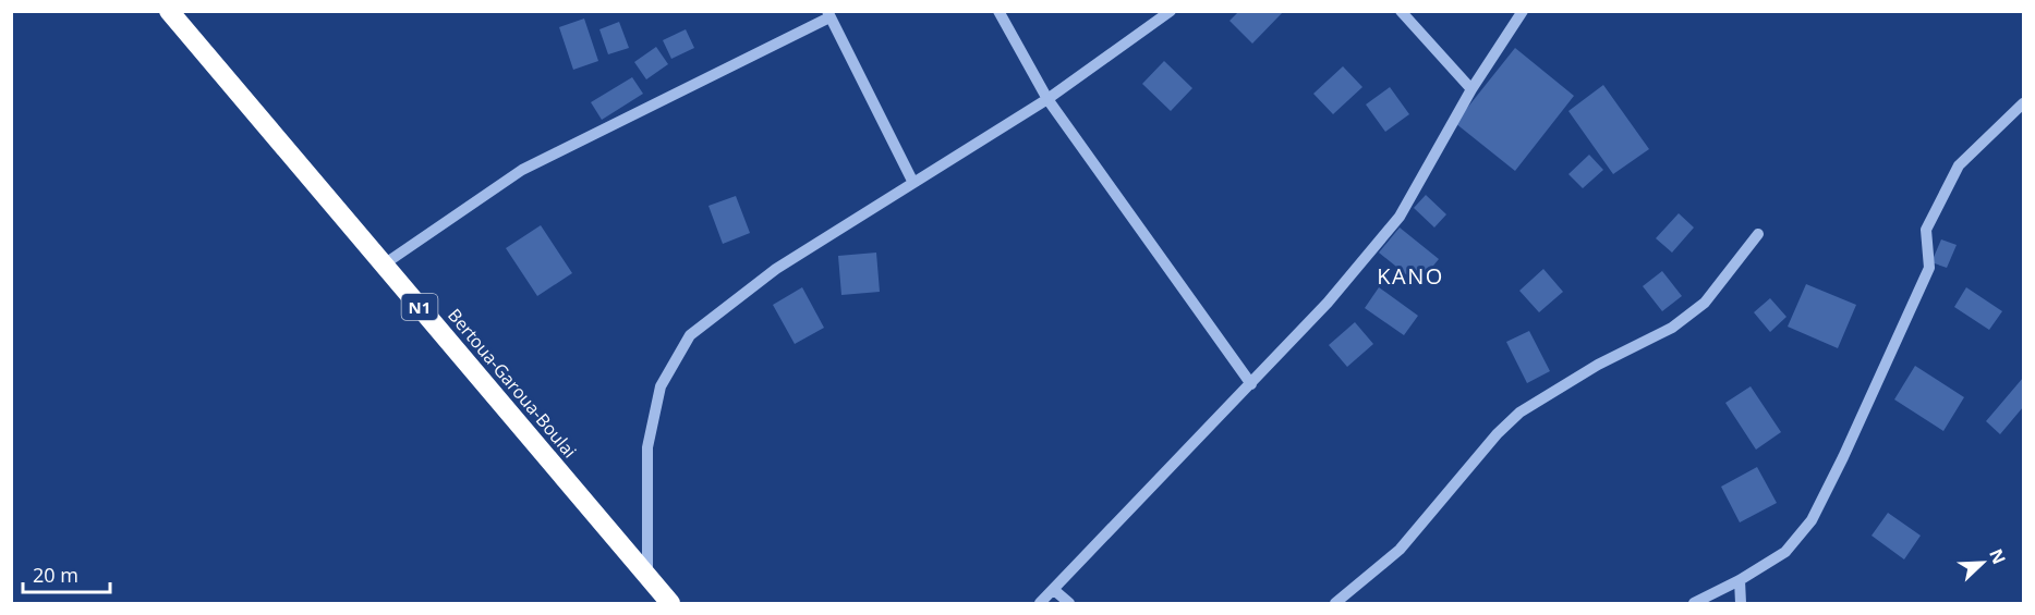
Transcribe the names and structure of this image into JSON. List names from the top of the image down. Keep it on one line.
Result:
{"streets":{"highway":["N1","Bertoua-Garoua-Boulai"]},"districts":["KANO"],"scale_bar":"20 m","north":"top right"}
